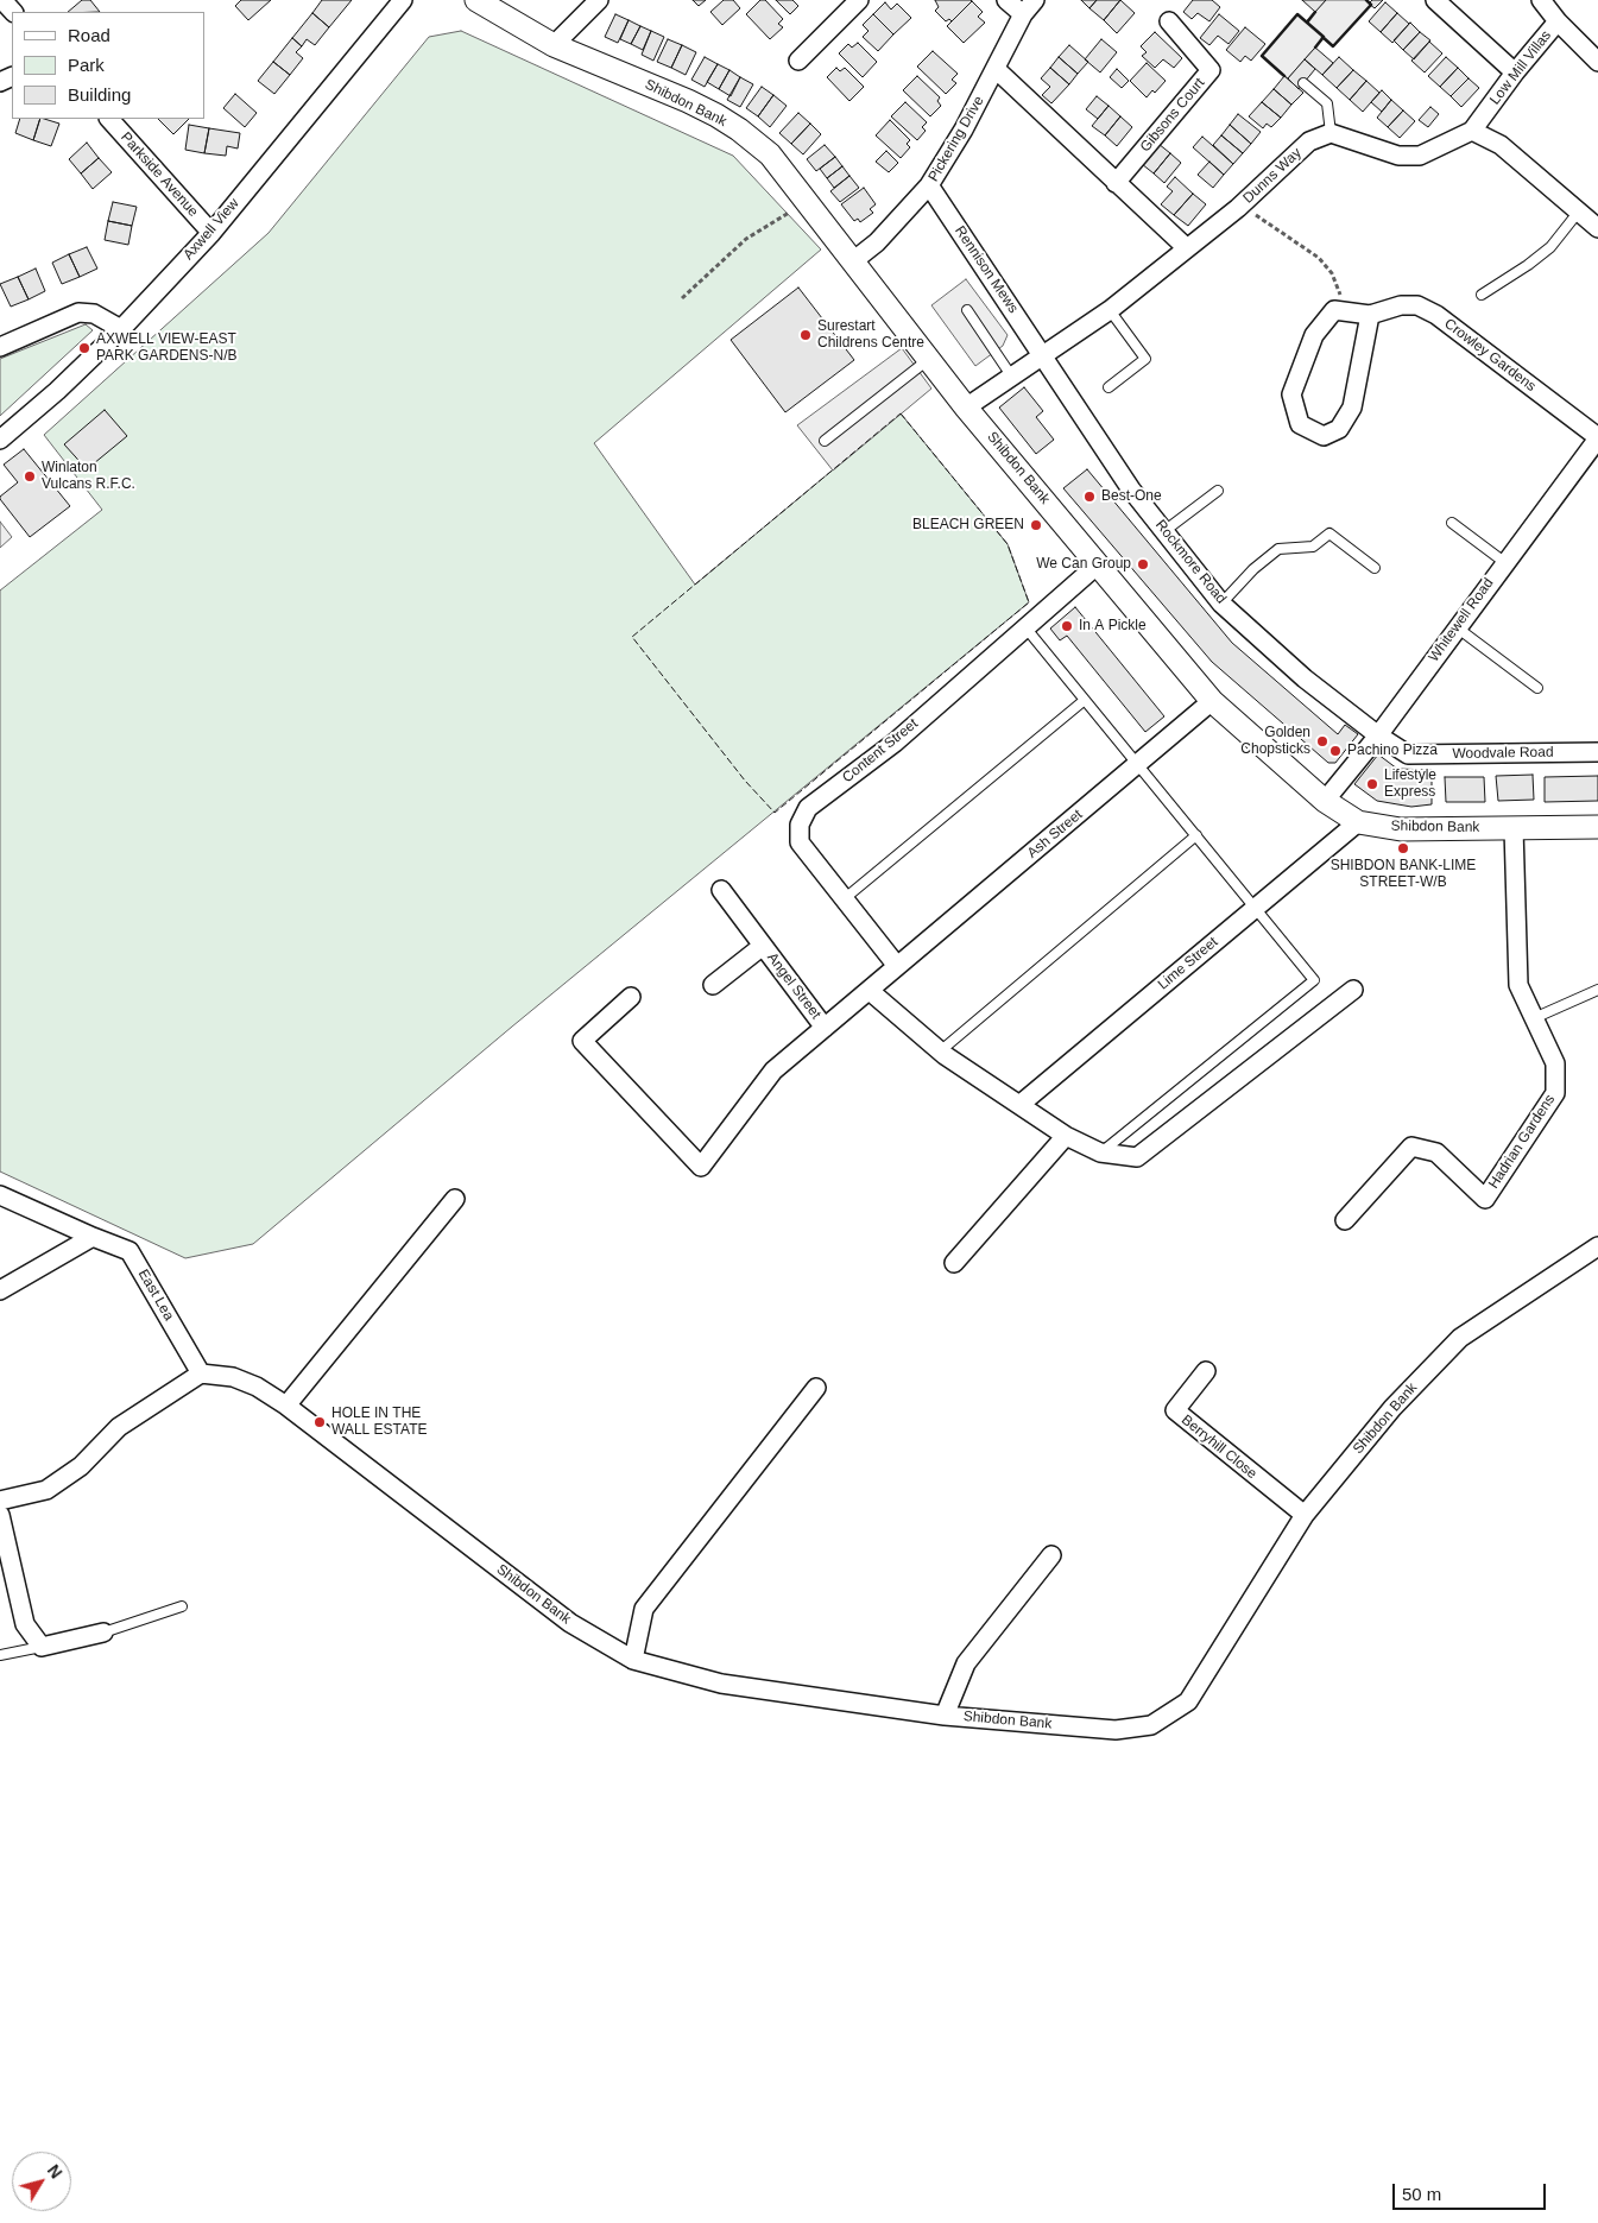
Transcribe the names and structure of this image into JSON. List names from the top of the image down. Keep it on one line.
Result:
{"streets":{"street":["Low Mill Villas","Shibdon Bank","Gibsons Court","Pickering Drive","Parkside Avenue","Dunns Way","Axwell View","Rennison Mews","Crowley Gardens","Rockmore Road","Whitewell Road","Content Street","Woodvale Road","Ash Street","Lime Street","Angel Street","Hadrian Gardens","East Lea","Berryhill Close"]},"crossings":[["Shibdon Bank","Pickering Drive"],["Shibdon Bank","Dunns Way"],["Shibdon Bank","Whitewell Road"],["Shibdon Bank","Content Street"],["Shibdon Bank","Ash Street"],["Shibdon Bank","Lime Street"],["Shibdon Bank","Hadrian Gardens"],["Shibdon Bank","East Lea"],["Shibdon Bank","Berryhill Close"],["Pickering Drive","Rennison Mews"],["Parkside Avenue","Axwell View"],["Dunns Way","Rennison Mews"],["Dunns Way","Rockmore Road"],["Rennison Mews","Rockmore Road"],["Crowley Gardens","Whitewell Road"],["Rockmore Road","Whitewell Road"],["Rockmore Road","Woodvale Road"],["Whitewell Road","Woodvale Road"],["Content Street","Ash Street"],["Ash Street","Angel Street"]],"places":["Surestart Childrens Centre","AXWELL VIEW-EAST PARK GARDENS-N/B","Winlaton Vulcans R.F.C.","Best-One","BLEACH GREEN","We Can Group","In A Pickle","Golden Chopsticks","Pachino Pizza","Lifestyle Express","SHIBDON BANK-LIME STREET-W/B","HOLE IN THE WALL ESTATE"],"legend":["Road","Park","Building"],"scale_bar":"50 m","north":"top right"}
